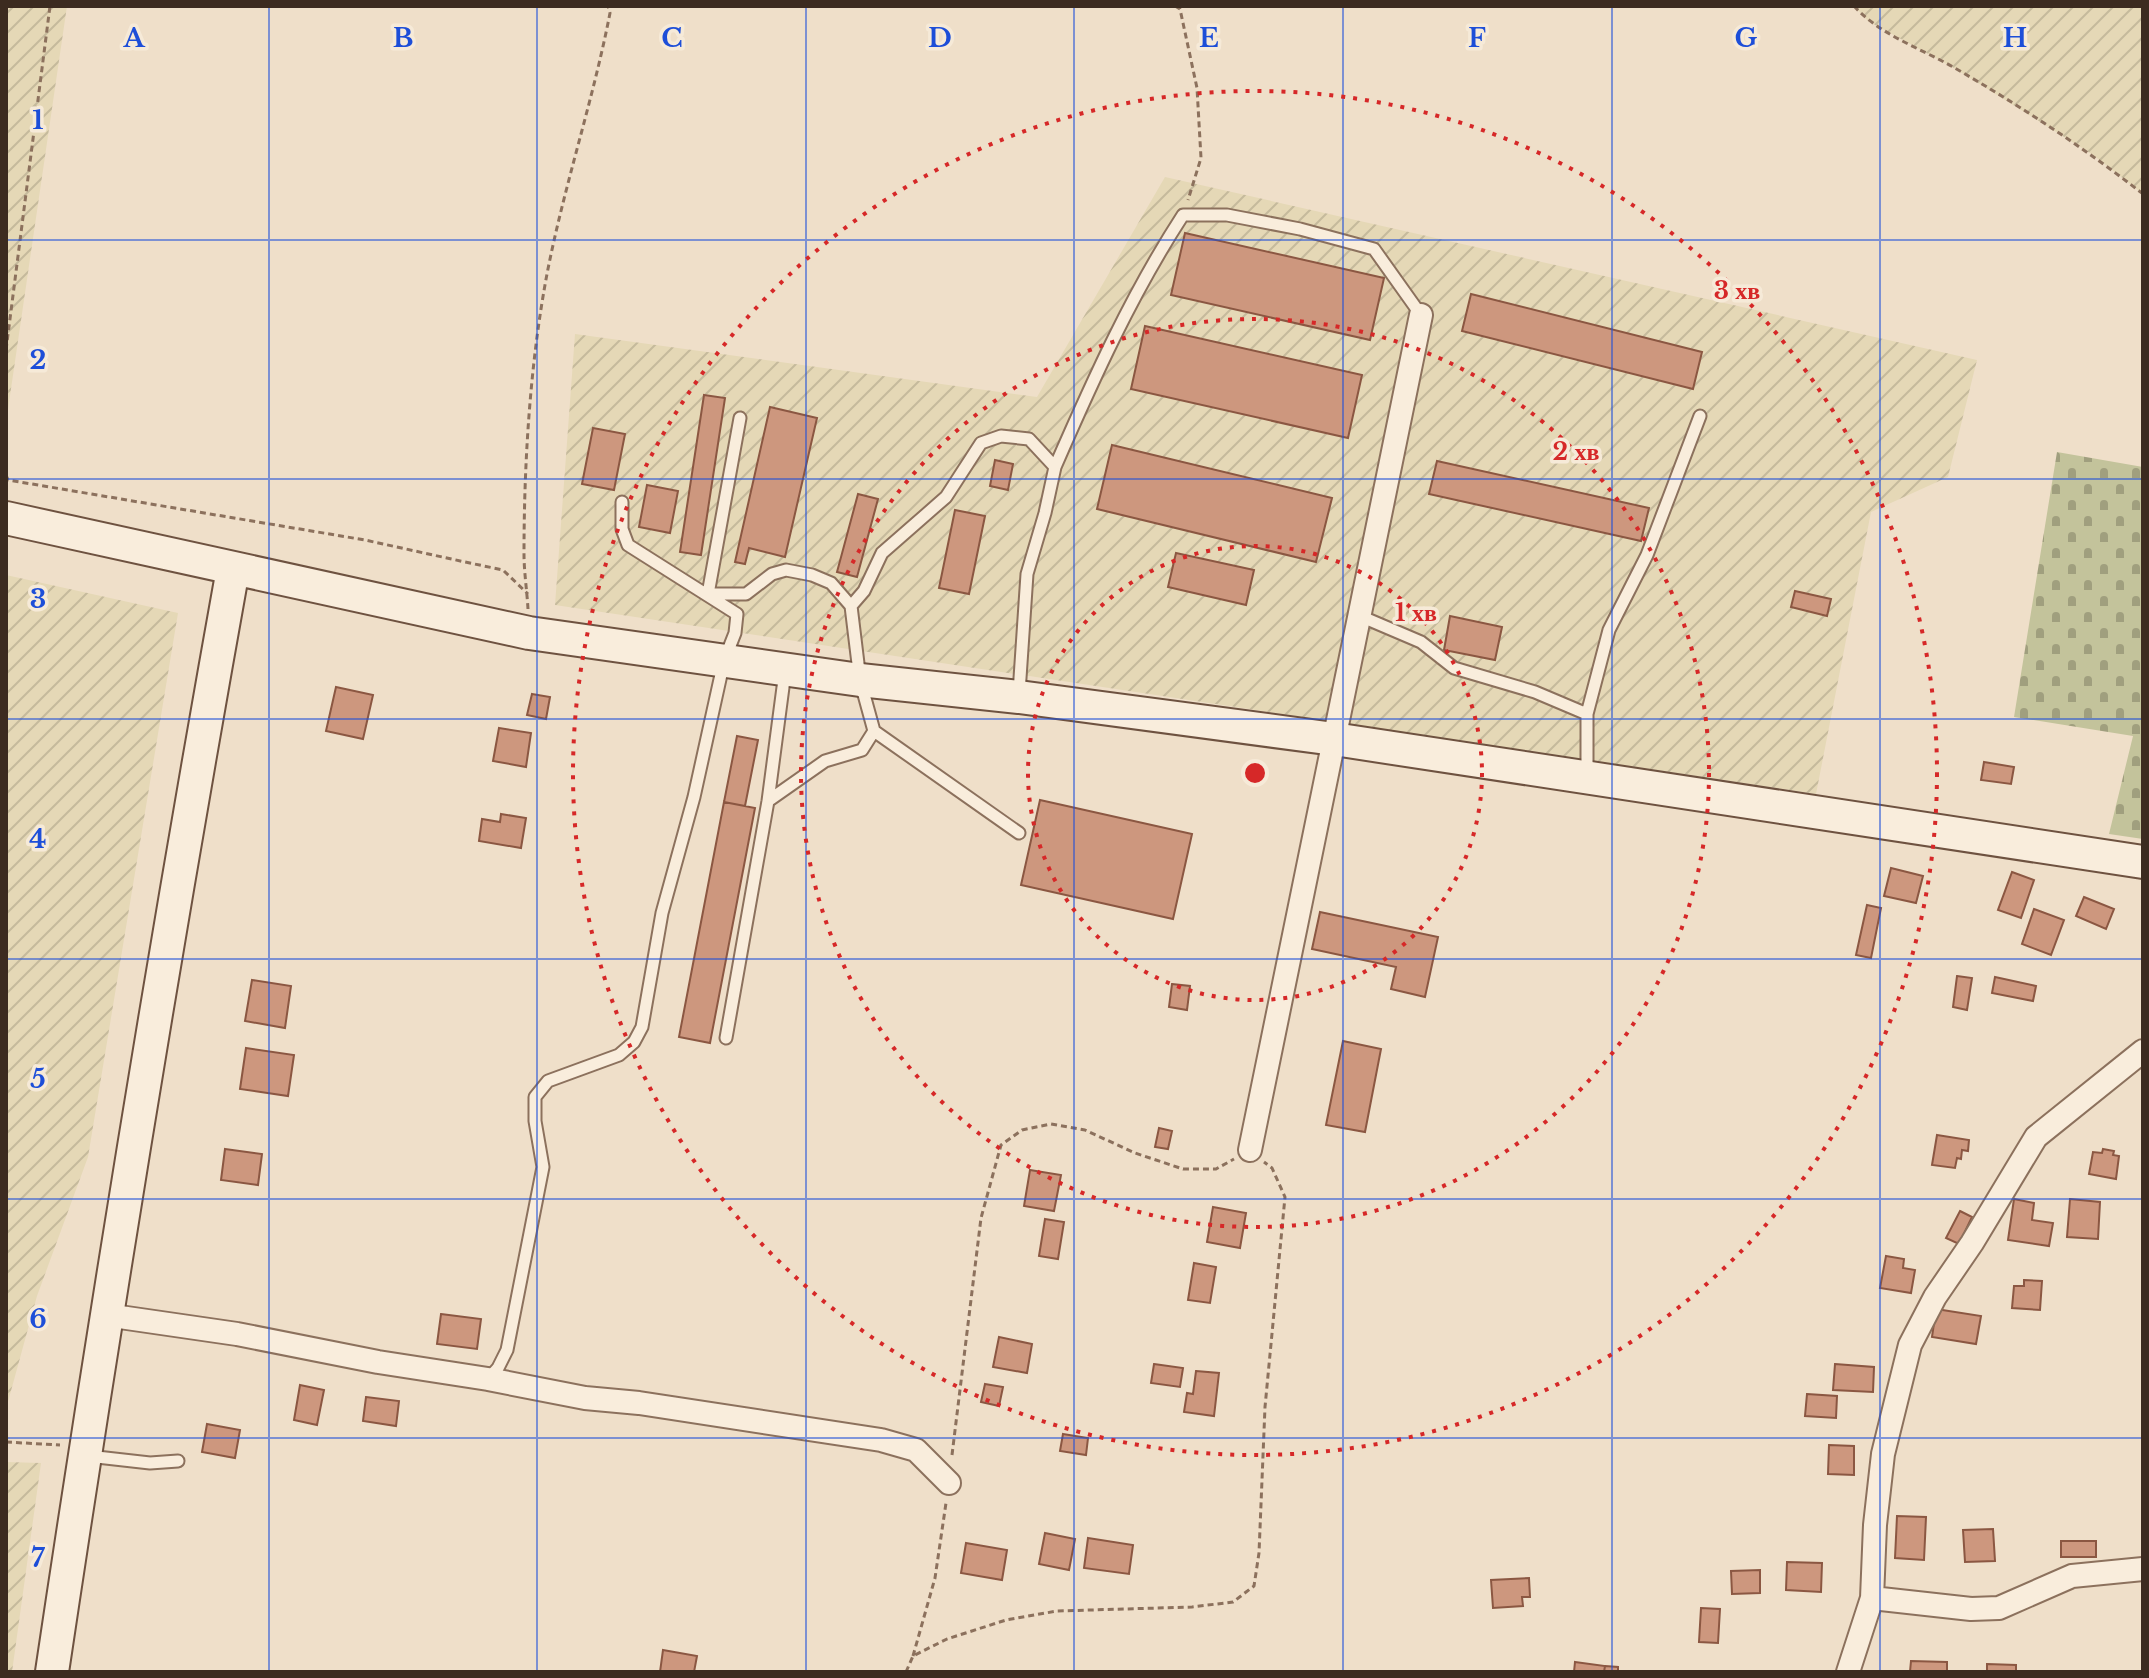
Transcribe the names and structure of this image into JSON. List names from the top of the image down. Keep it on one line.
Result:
{"grid":{"columns":["A","B","C","D","E","F","G","H"],"rows":["1","2","3","4","5","6","7"]},"rings":["3 хв","2 хв","1 хв"]}
